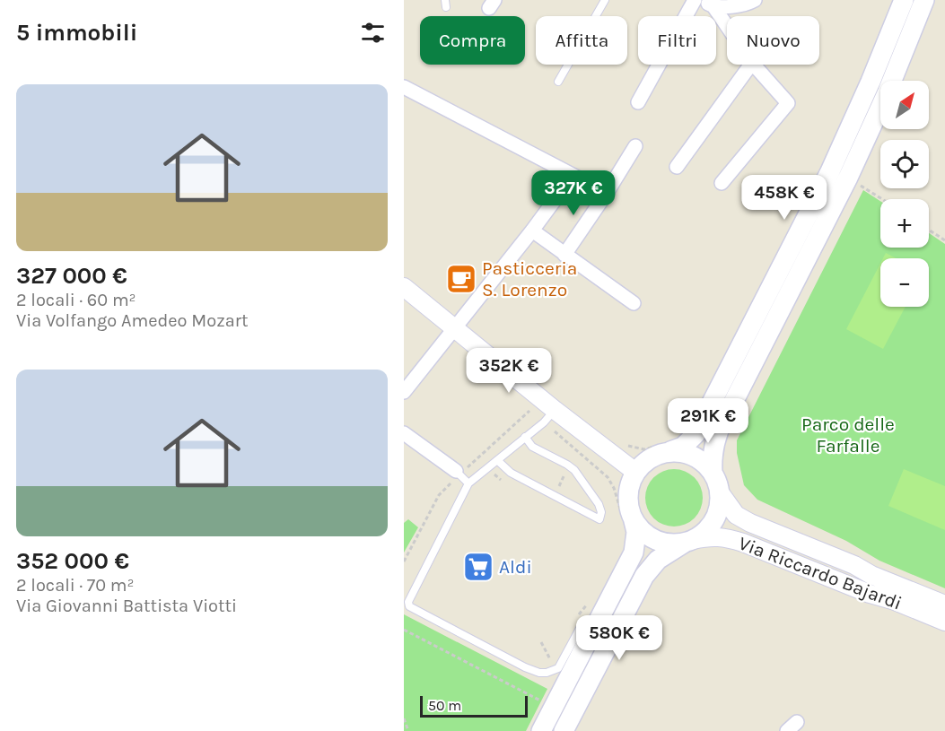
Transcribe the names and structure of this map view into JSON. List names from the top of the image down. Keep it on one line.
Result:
{"streets":{"street":["Via Riccardo Bajardi"]},"parks":["Parco delle Farfalle"],"places":{"cafe":["Pasticceria S. Lorenzo"],"supermarket":["Aldi"]},"scale_bar":"50 m","north":"top right","page":{"heading":"5 immobili","chip":["Compra","Affitta","Filtri","Nuovo"],"list":[{"name":"327 000 €","note":"2 locali · 60 m² · Via Volfango Amedeo Mozart"},{"name":"352 000 €","note":"2 locali · 70 m² · Via Giovanni Battista Viotti"}],"map_buttons":["+","−"],"price":["327K €","458K €","352K €","291K €","580K €"],"scale":"50 m"}}
